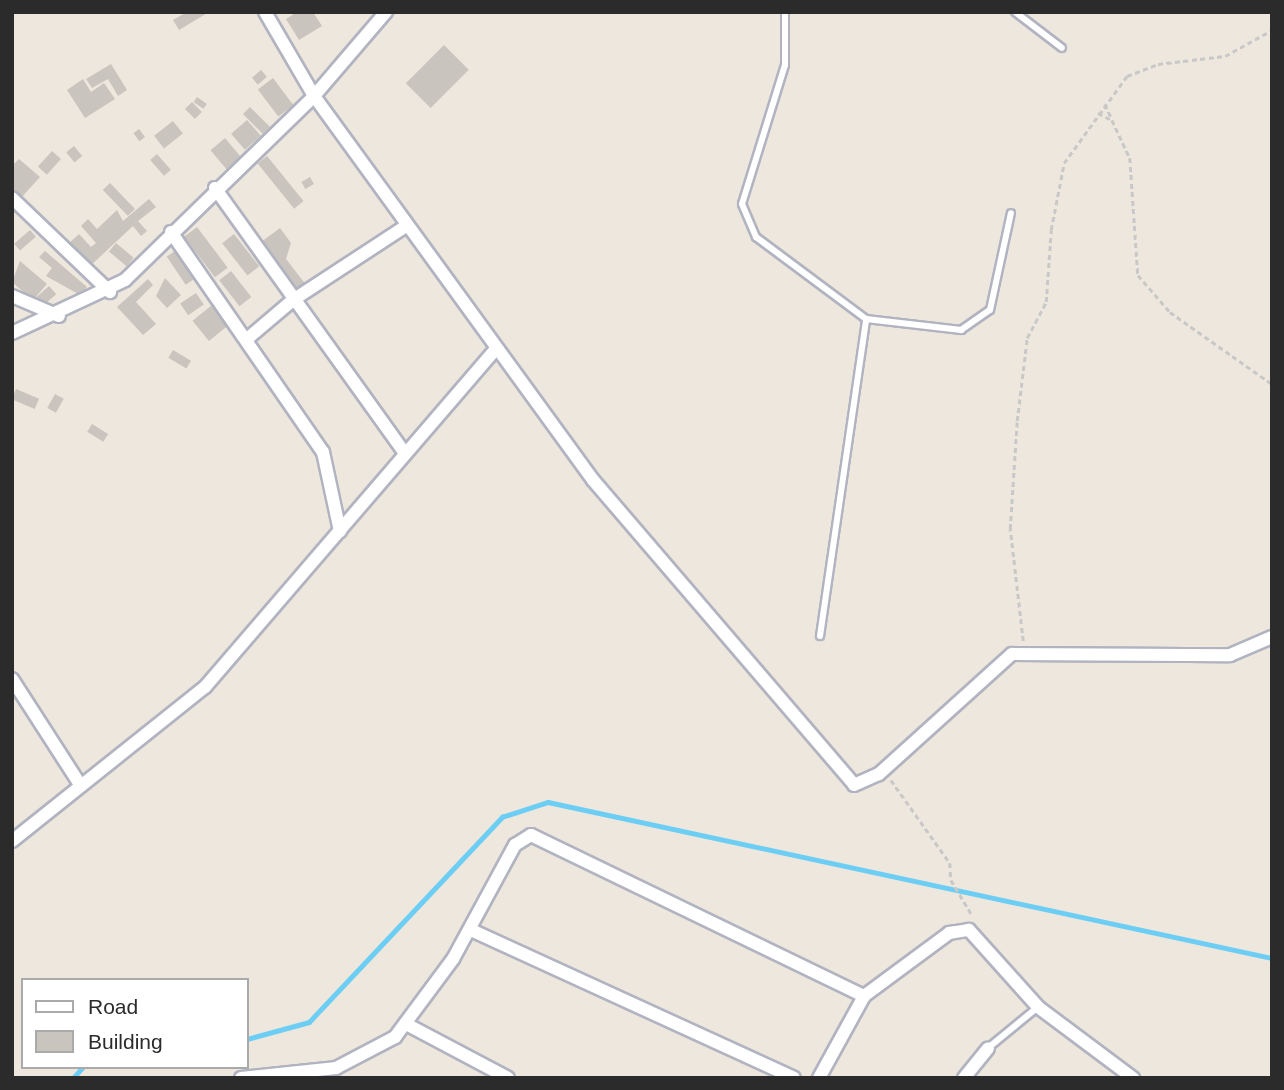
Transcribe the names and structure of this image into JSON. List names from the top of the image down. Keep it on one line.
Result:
{"legend":["Road","Building"]}
